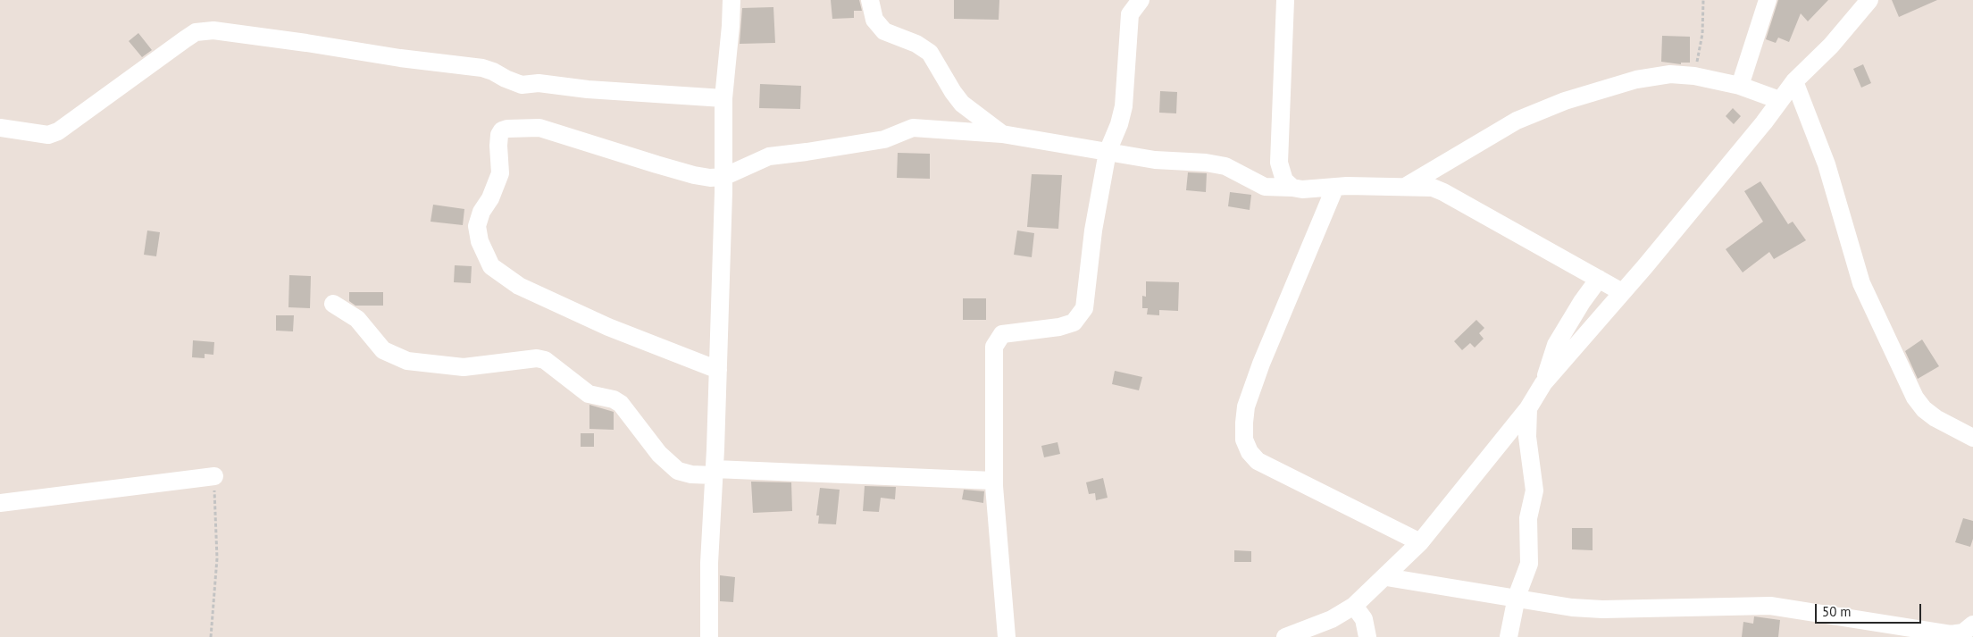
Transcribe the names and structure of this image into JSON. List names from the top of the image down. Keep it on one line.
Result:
{"scale_bar":"50 m"}
